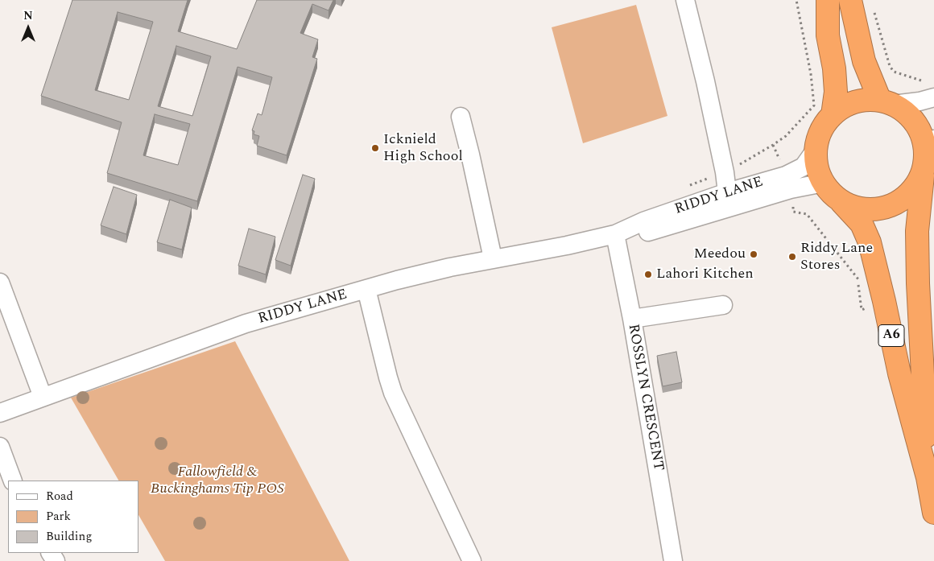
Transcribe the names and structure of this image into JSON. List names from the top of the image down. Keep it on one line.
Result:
{"streets":{"highway":["A6"],"street":["RIDDY LANE","ROSSLYN CRESCENT"]},"crossings":[["RIDDY LANE","A6"],["RIDDY LANE","ROSSLYN CRESCENT"]],"parks":["Fallowfield & Buckinghams Tip POS"],"places":["Icknield High School","Meedou","Riddy Lane Stores","Lahori Kitchen"],"legend":["Road","Park","Building"],"north":"top"}
